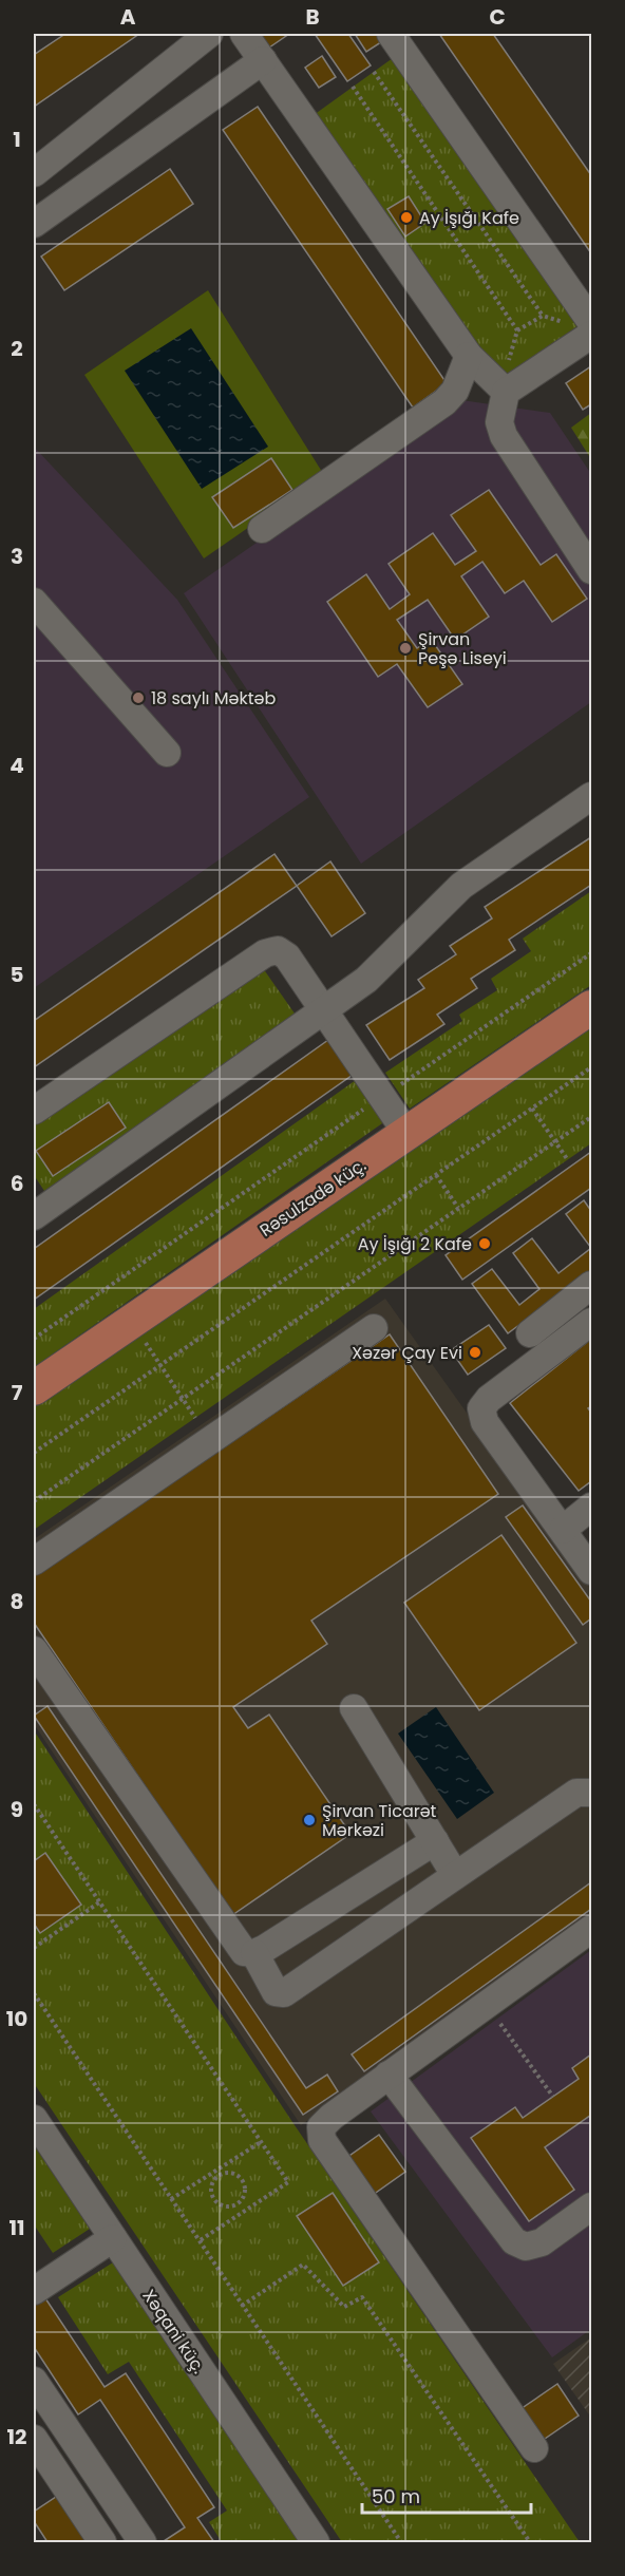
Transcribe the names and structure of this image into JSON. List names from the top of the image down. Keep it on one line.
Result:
{"streets":{"main road":["Rəsulzadə küç."],"street":["Xəqani küç."]},"places":["Ay İşığı Kafe","Şirvan Peşə Liseyi","18 saylı Məktəb","Ay İşığı 2 Kafe","Xəzər Çay Evi","Şirvan Ticarət Mərkəzi"],"scale_bar":"50 m","grid":{"columns":["A","B","C"],"rows":["1","2","3","4","5","6","7","8","9","10","11","12"]}}
